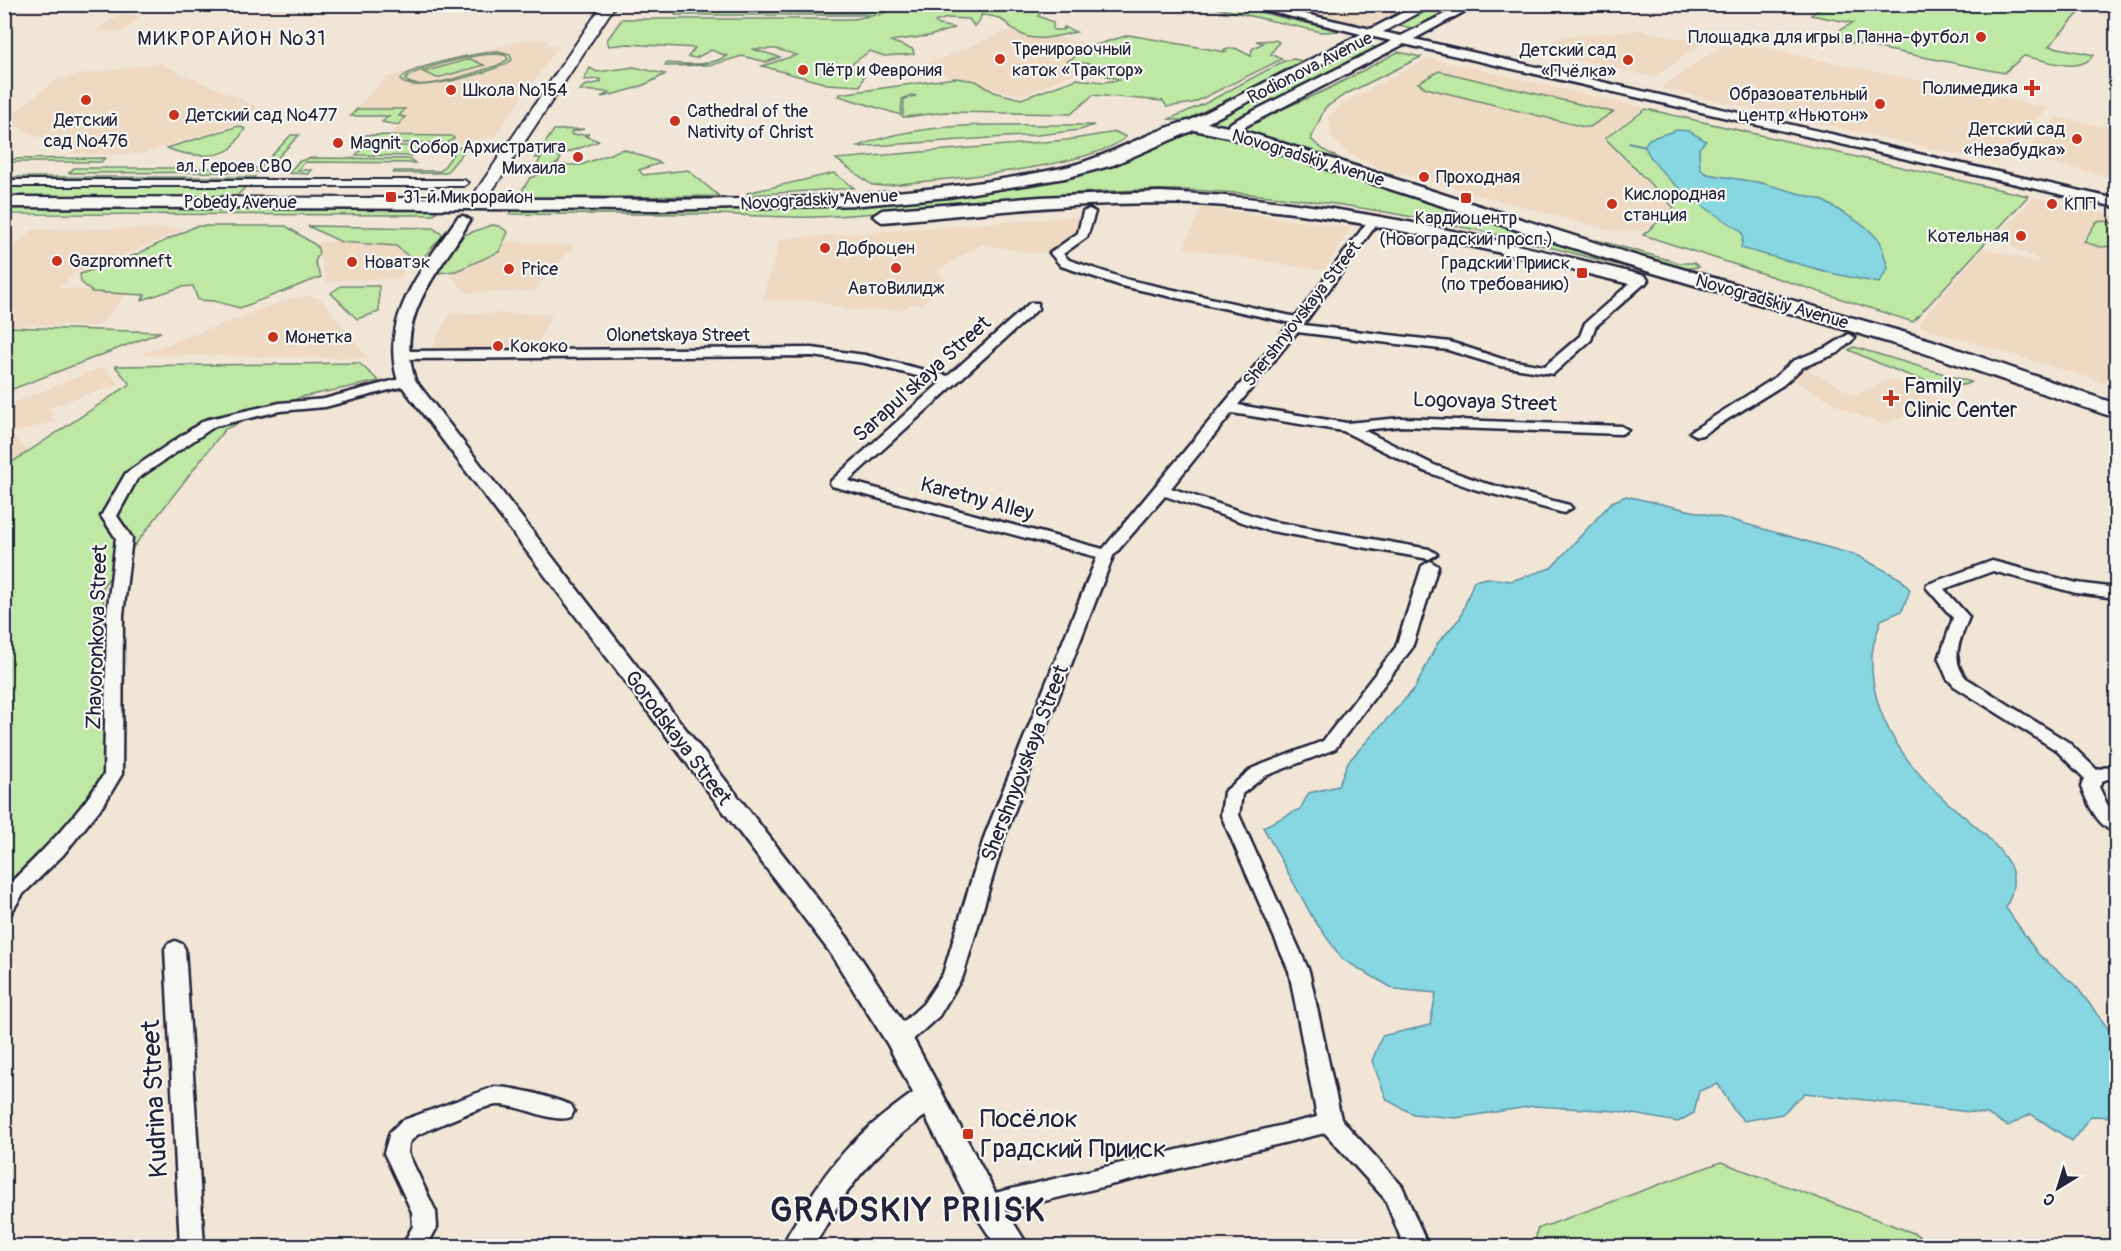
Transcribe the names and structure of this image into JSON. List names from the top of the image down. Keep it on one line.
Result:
{"streets":{"main road":["Novogradskiy Avenue","Pobedy Avenue"],"street":["Rodionova Avenue","ал. Героев СВО","Shershnyovskaya Street","Olonetskaya Street","Sarapul'skaya Street","Logovaya Street","Karetny Alley","Zhavoronkova Street","Gorodskaya Street","Kudrina Street"]},"crossings":[["Rodionova Avenue","Novogradskiy Avenue"],["Novogradskiy Avenue","Pobedy Avenue"],["Novogradskiy Avenue","Shershnyovskaya Street"],["Novogradskiy Avenue","Gorodskaya Street"],["Pobedy Avenue","Gorodskaya Street"],["Shershnyovskaya Street","Logovaya Street"],["Shershnyovskaya Street","Karetny Alley"],["Shershnyovskaya Street","Gorodskaya Street"],["Olonetskaya Street","Sarapul'skaya Street"],["Olonetskaya Street","Gorodskaya Street"],["Sarapul'skaya Street","Karetny Alley"],["Zhavoronkova Street","Gorodskaya Street"]],"districts":["МИКРОРАЙОН №31","GRADSKIY PRIISK"],"places":{"other":["Площадка для игры в Панна-футбол","Тренировочный каток «Трактор»","Детский сад «Пчёлка»","Пётр и Феврония","Школа №154","Детский сад №476","Образовательный центр «Ньютон»","Детский сад №477","Cathedral of the Nativity of Christ","Детский сад «Незабудка»","Magnit","Собор Архистратига Михаила","Проходная","Кислородная станция","КПП","Котельная","Доброцен","Gazpromneft","Новатэк","АвтоВилидж","Price","Монетка","Кококо"],"health":["Полимедика","Family Clinic Center"],"transit":["31-й Микрорайон","Кардиоцентр (Новоградский просп.)","Градский Прииск (по требованию)","Посёлок Градский Прииск"]},"north":"bottom left"}
